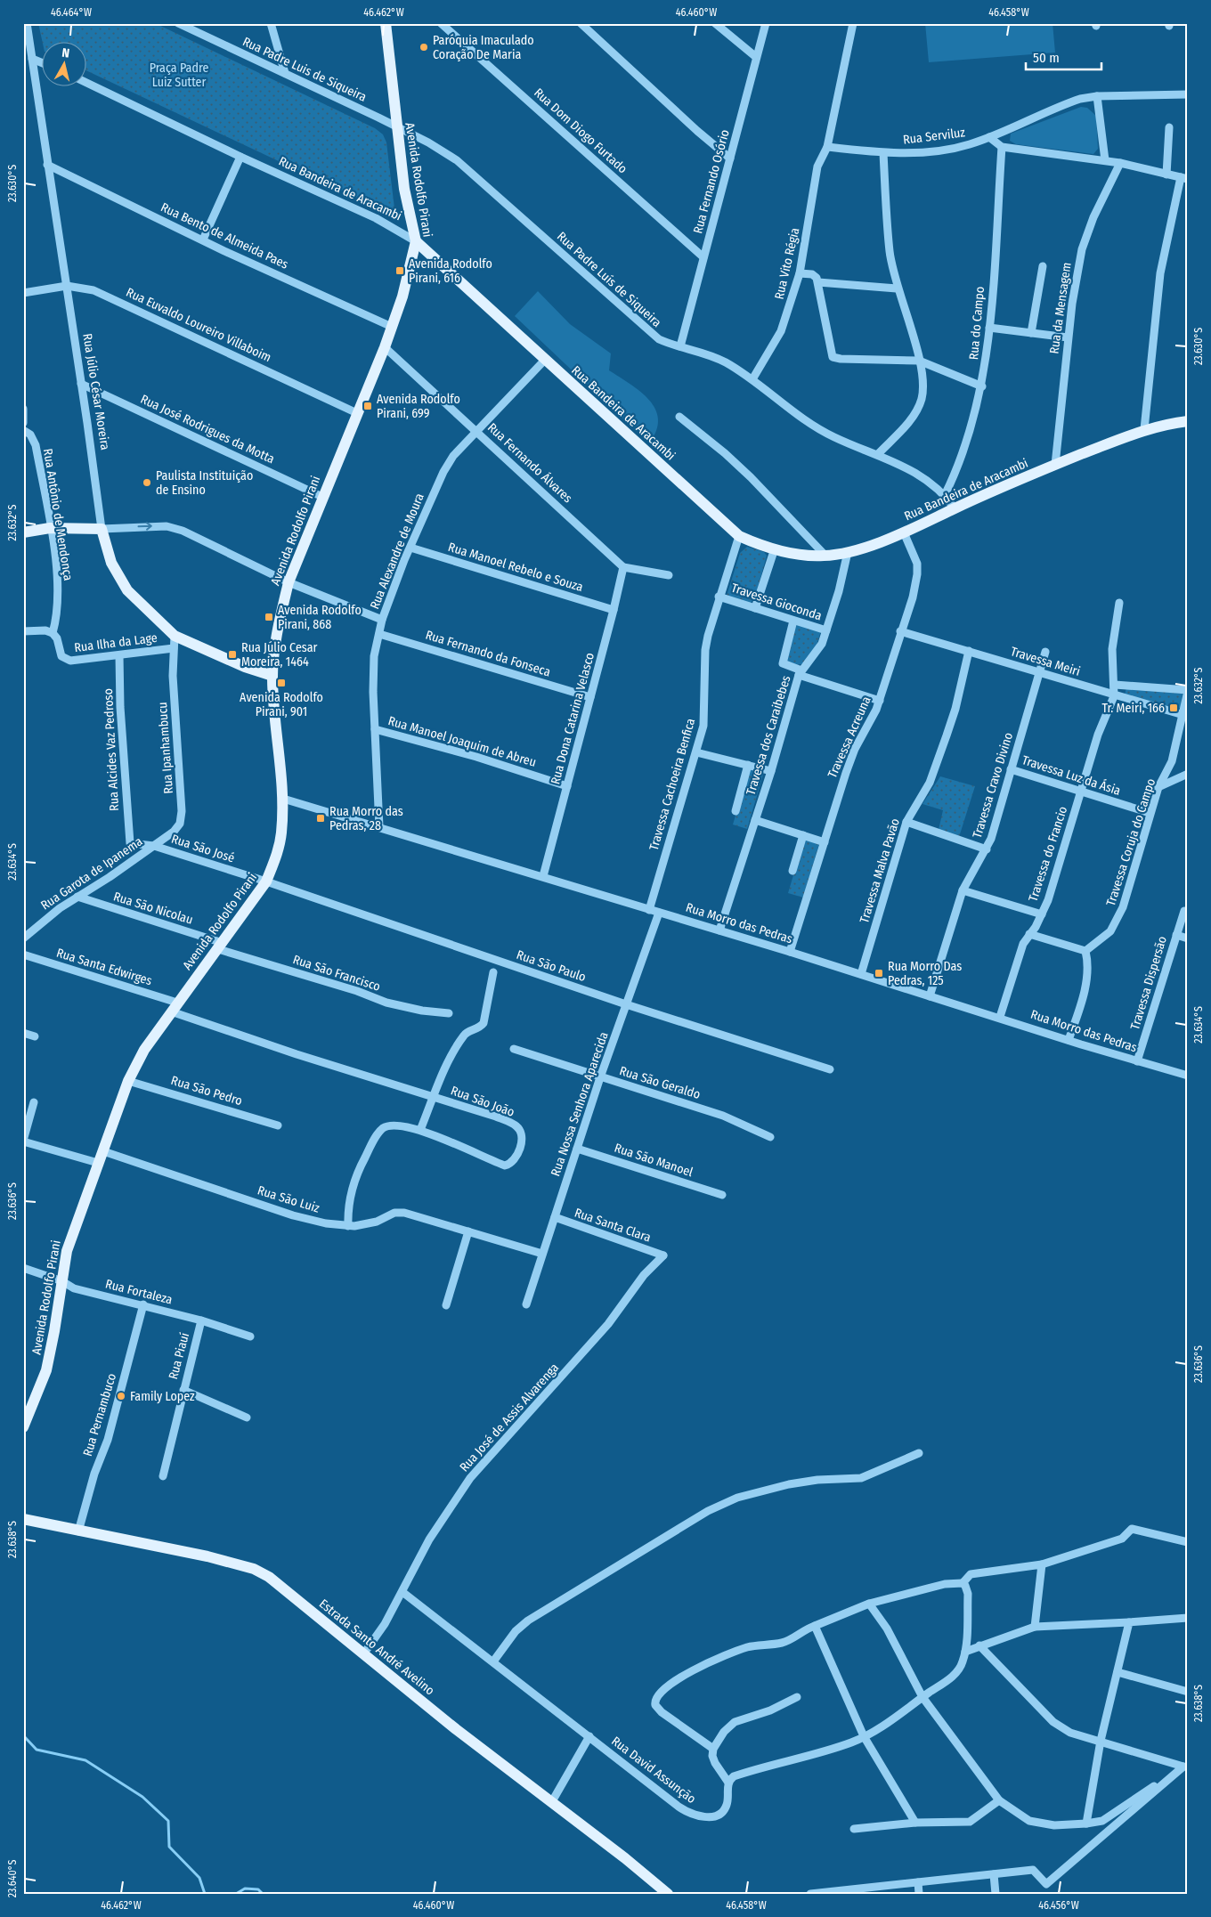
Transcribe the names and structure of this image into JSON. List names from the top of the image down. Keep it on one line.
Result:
{"streets":{"main road":["Avenida Rodolfo Pirani","Rua Bandeira de Aracambi","Rua Júlio César Moreira","Estrada Santo André Avelino"],"street":["Rua Padre Luis de Siqueira","Rua Dom Diogo Furtado","Rua Serviluz","Rua Fernando Osório","Rua Bento de Almeida Paes","Rua Vito Régia","Rua Padre Luís de Siqueira","Rua da Mensagem","Rua do Campo","Rua Euvaldo Loureiro Villaboim","Rua José Rodrigues da Motta","Rua Fernando Álvares","Rua Antônio de Mendonça","Rua Alexandre de Moura","Rua Manoel Rebelo e Souza","Travessa Gioconda","Rua Ilha da Lage","Rua Fernando da Fonseca","Travessa Meiri","Rua Dona Catarina Velasco","Travessa dos Caraibebes","Travessa Acreuna","Rua Manoel Joaquim de Abreu","Rua Ipanhambucu","Rua Alcides Vaz Pedroso","Travessa Luz da Ásia","Travessa Cachoeira Benfica","Travessa Cravo Divino","Travessa Coruja do Campo","Rua São José","Travessa do Francio","Travessa Malva Pavão","Rua Garota de Ipanema","Rua São Nicolau","Rua Morro das Pedras","Rua São Paulo","Rua Santa Edwirges","Rua São Francisco","Travessa Dispersão","Rua São Geraldo","Rua São Pedro","Rua São João","Rua Nossa Senhora Aparecida","Rua São Manoel","Rua São Luiz","Rua Santa Clara","Rua Fortaleza","Rua Piauí","Rua Pernambuco","Rua José de Assis Alvarenga","Rua David Assunção"]},"crossings":[["Rua Padre Luis de Siqueira","Avenida Rodolfo Pirani"],["Rua Padre Luis de Siqueira","Rua Padre Luís de Siqueira"],["Rua Dom Diogo Furtado","Rua Fernando Osório"],["Rua Serviluz","Rua Vito Régia"],["Avenida Rodolfo Pirani","Rua Bandeira de Aracambi"],["Avenida Rodolfo Pirani","Rua Bento de Almeida Paes"],["Avenida Rodolfo Pirani","Rua Padre Luís de Siqueira"],["Avenida Rodolfo Pirani","Rua Euvaldo Loureiro Villaboim"],["Avenida Rodolfo Pirani","Rua Júlio César Moreira"],["Avenida Rodolfo Pirani","Rua José Rodrigues da Motta"],["Avenida Rodolfo Pirani","Rua Fernando Álvares"],["Avenida Rodolfo Pirani","Rua São José"],["Avenida Rodolfo Pirani","Rua São Nicolau"],["Avenida Rodolfo Pirani","Rua Morro das Pedras"],["Avenida Rodolfo Pirani","Rua São Paulo"],["Avenida Rodolfo Pirani","Rua Santa Edwirges"],["Avenida Rodolfo Pirani","Rua São Francisco"],["Avenida Rodolfo Pirani","Rua São Pedro"],["Avenida Rodolfo Pirani","Rua São João"],["Avenida Rodolfo Pirani","Rua São Luiz"],["Avenida Rodolfo Pirani","Rua Fortaleza"],["Rua Fernando Osório","Rua Padre Luís de Siqueira"],["Rua Bandeira de Aracambi","Rua Padre Luís de Siqueira"],["Rua Bandeira de Aracambi","Rua da Mensagem"],["Rua Bandeira de Aracambi","Rua Alexandre de Moura"],["Rua Bandeira de Aracambi","Travessa dos Caraibebes"],["Rua Bandeira de Aracambi","Travessa Acreuna"],["Rua Bandeira de Aracambi","Travessa Cachoeira Benfica"],["Rua Bento de Almeida Paes","Rua Júlio César Moreira"],["Rua Vito Régia","Rua Padre Luís de Siqueira"],["Rua Padre Luís de Siqueira","Rua do Campo"],["Rua Euvaldo Loureiro Villaboim","Rua Júlio César Moreira"],["Rua Júlio César Moreira","Rua José Rodrigues da Motta"],["Rua Júlio César Moreira","Rua Ipanhambucu"],["Rua Fernando Álvares","Rua Alexandre de Moura"],["Rua Fernando Álvares","Rua Dona Catarina Velasco"],["Rua Antônio de Mendonça","Rua Ilha da Lage"],["Rua Alexandre de Moura","Rua Manoel Rebelo e Souza"],["Rua Alexandre de Moura","Rua Fernando da Fonseca"],["Rua Alexandre de Moura","Rua Manoel Joaquim de Abreu"],["Rua Alexandre de Moura","Rua Morro das Pedras"],["Rua Manoel Rebelo e Souza","Rua Dona Catarina Velasco"],["Travessa Gioconda","Travessa dos Caraibebes"],["Travessa Gioconda","Travessa Cachoeira Benfica"],["Rua Ilha da Lage","Rua Ipanhambucu"],["Rua Ilha da Lage","Rua Alcides Vaz Pedroso"],["Rua Fernando da Fonseca","Rua Dona Catarina Velasco"],["Travessa Meiri","Travessa Acreuna"],["Travessa Meiri","Travessa Cravo Divino"],["Travessa Meiri","Travessa Coruja do Campo"],["Travessa Meiri","Travessa do Francio"],["Travessa Meiri","Travessa Malva Pavão"],["Rua Dona Catarina Velasco","Rua Manoel Joaquim de Abreu"],["Rua Dona Catarina Velasco","Rua Morro das Pedras"],["Travessa dos Caraibebes","Rua Morro das Pedras"],["Travessa Acreuna","Rua Morro das Pedras"],["Rua Ipanhambucu","Rua São José"],["Rua Ipanhambucu","Rua Garota de Ipanema"],["Rua Alcides Vaz Pedroso","Rua São José"],["Travessa Luz da Ásia","Travessa Cravo Divino"],["Travessa Luz da Ásia","Travessa Coruja do Campo"],["Travessa Luz da Ásia","Travessa do Francio"],["Travessa Cachoeira Benfica","Rua Morro das Pedras"],["Travessa Cravo Divino","Rua Morro das Pedras"],["Rua São José","Rua Garota de Ipanema"],["Rua São José","Rua São Paulo"],["Travessa do Francio","Rua Morro das Pedras"],["Travessa Malva Pavão","Rua Morro das Pedras"],["Rua Garota de Ipanema","Rua São Nicolau"],["Rua São Nicolau","Rua São Francisco"],["Rua Morro das Pedras","Travessa Dispersão"],["Rua Morro das Pedras","Rua Nossa Senhora Aparecida"],["Rua São Paulo","Rua Nossa Senhora Aparecida"],["Rua Santa Edwirges","Rua São João"],["Rua São Geraldo","Rua Nossa Senhora Aparecida"],["Rua São João","Rua São Luiz"],["Rua Nossa Senhora Aparecida","Rua São Manoel"],["Rua Nossa Senhora Aparecida","Rua São Luiz"],["Rua Nossa Senhora Aparecida","Rua Santa Clara"],["Rua Santa Clara","Rua José de Assis Alvarenga"],["Rua Fortaleza","Rua Piauí"],["Rua Fortaleza","Rua Pernambuco"],["Rua Pernambuco","Estrada Santo André Avelino"],["Rua José de Assis Alvarenga","Estrada Santo André Avelino"],["Rua José de Assis Alvarenga","Rua David Assunção"]],"parks":["Praça Padre Luiz Sutter"],"places":{"other":["Paróquia Imaculado Coração De Maria","Paulista Instituição de Ensino","Family Lopez"],"transit":["Avenida Rodolfo Pirani, 616","Avenida Rodolfo Pirani, 699","Avenida Rodolfo Pirani, 868","Rua Júlio Cesar Moreira, 1464","Avenida Rodolfo Pirani, 901","Tr. Meiri, 166","Rua Morro das Pedras, 28","Rua Morro Das Pedras, 125"]},"scale_bar":"50 m","north":"top","coordinates":["46.464°W","46.462°W","46.460°W","46.458°W","23.630°S","23.632°S","23.634°S","23.636°S","23.638°S","23.640°S","46.456°W"]}
